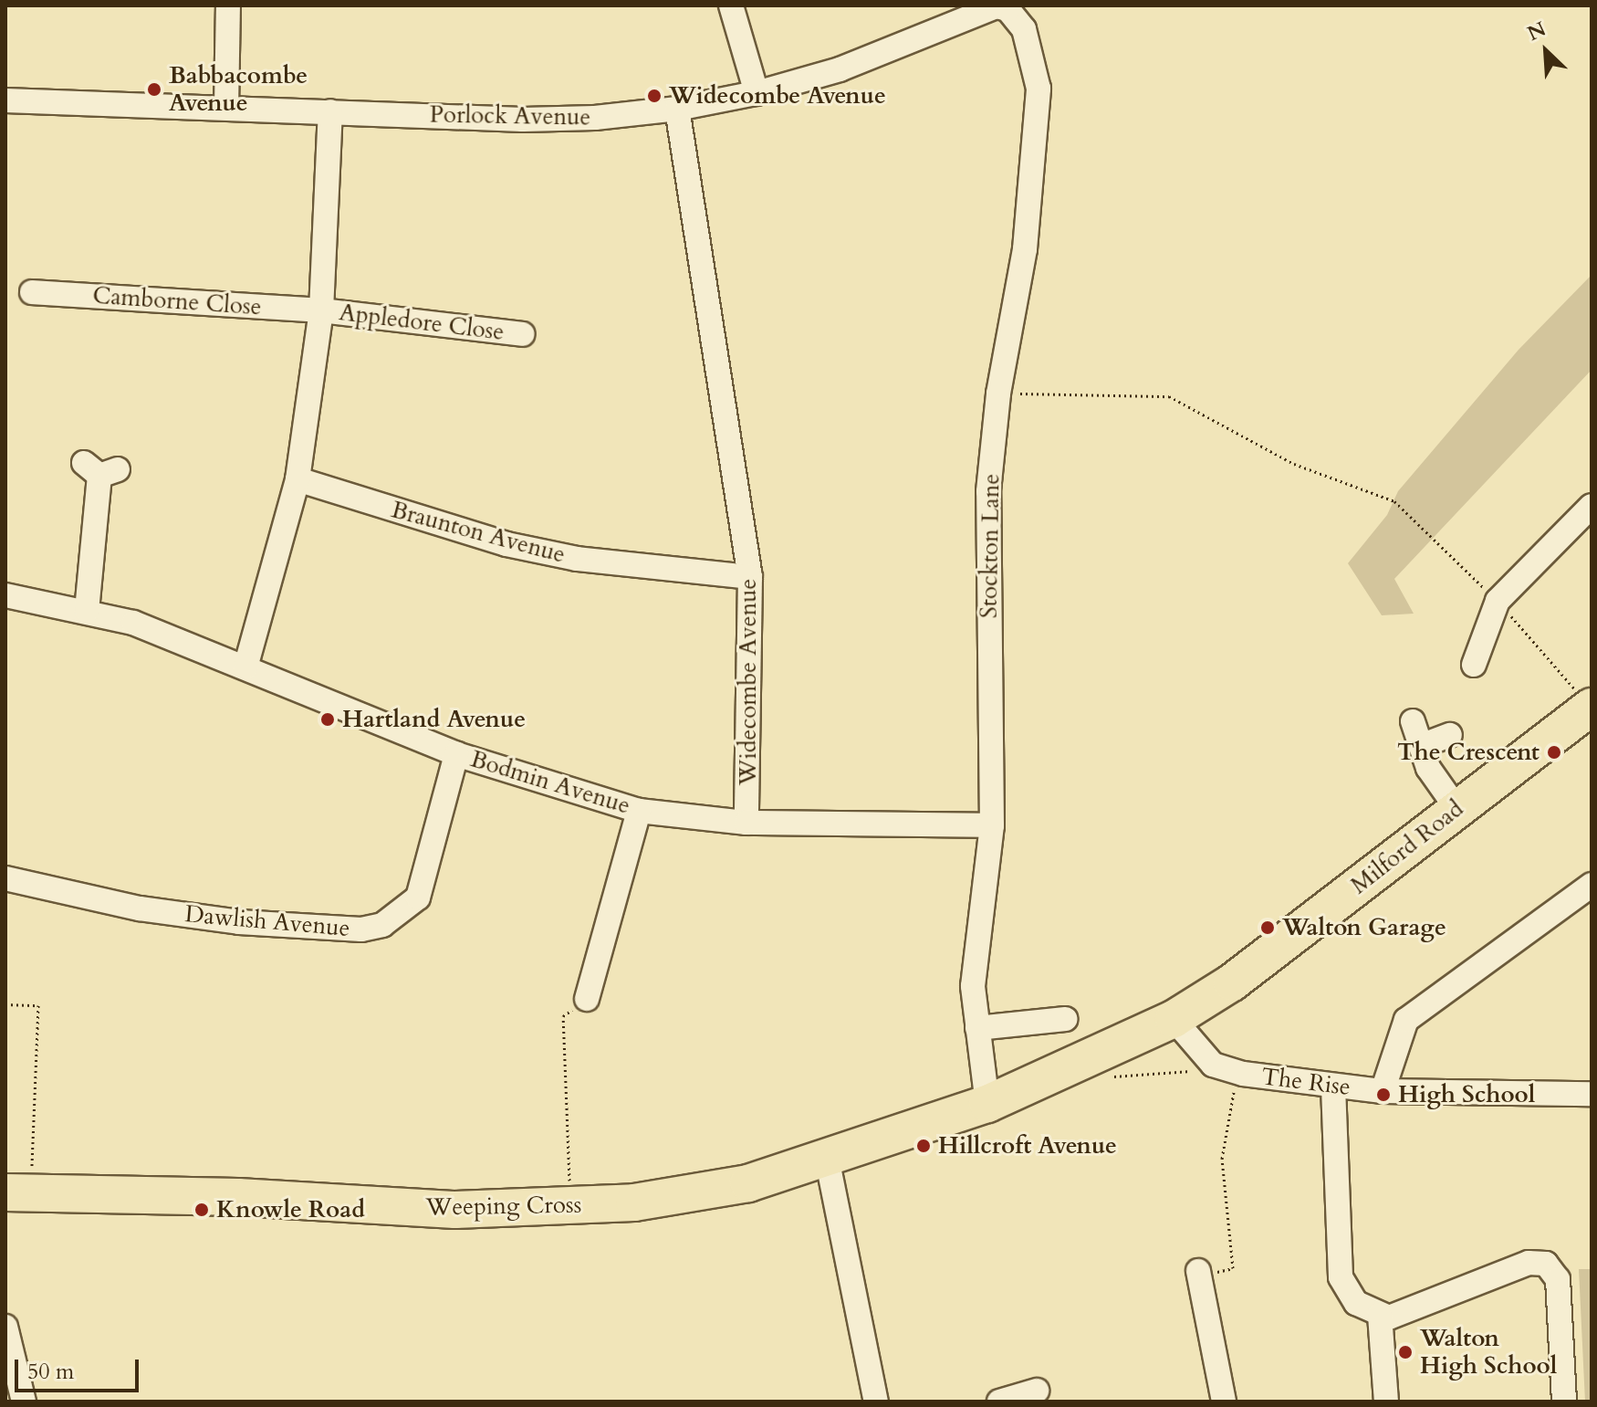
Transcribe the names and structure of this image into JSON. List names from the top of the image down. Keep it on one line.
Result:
{"streets":{"highway":["Milford Road","Weeping Cross"],"street":["Porlock Avenue","Camborne Close","Appledore Close","Braunton Avenue","Stockton Lane","Widecombe Avenue","Bodmin Avenue","Dawlish Avenue","The Rise"]},"crossings":[["Porlock Avenue","Stockton Lane"],["Porlock Avenue","Widecombe Avenue"],["Camborne Close","Appledore Close"],["Braunton Avenue","Widecombe Avenue"],["Stockton Lane","Bodmin Avenue"],["Stockton Lane","Milford Road"],["Stockton Lane","Weeping Cross"],["Widecombe Avenue","Bodmin Avenue"],["Bodmin Avenue","Dawlish Avenue"],["Milford Road","The Rise"],["Milford Road","Weeping Cross"]],"places":["Babbacombe Avenue","Widecombe Avenue","Hartland Avenue","The Crescent","Walton Garage","High School","Hillcroft Avenue","Knowle Road","Walton High School"],"scale_bar":"50 m","north":"top left"}
